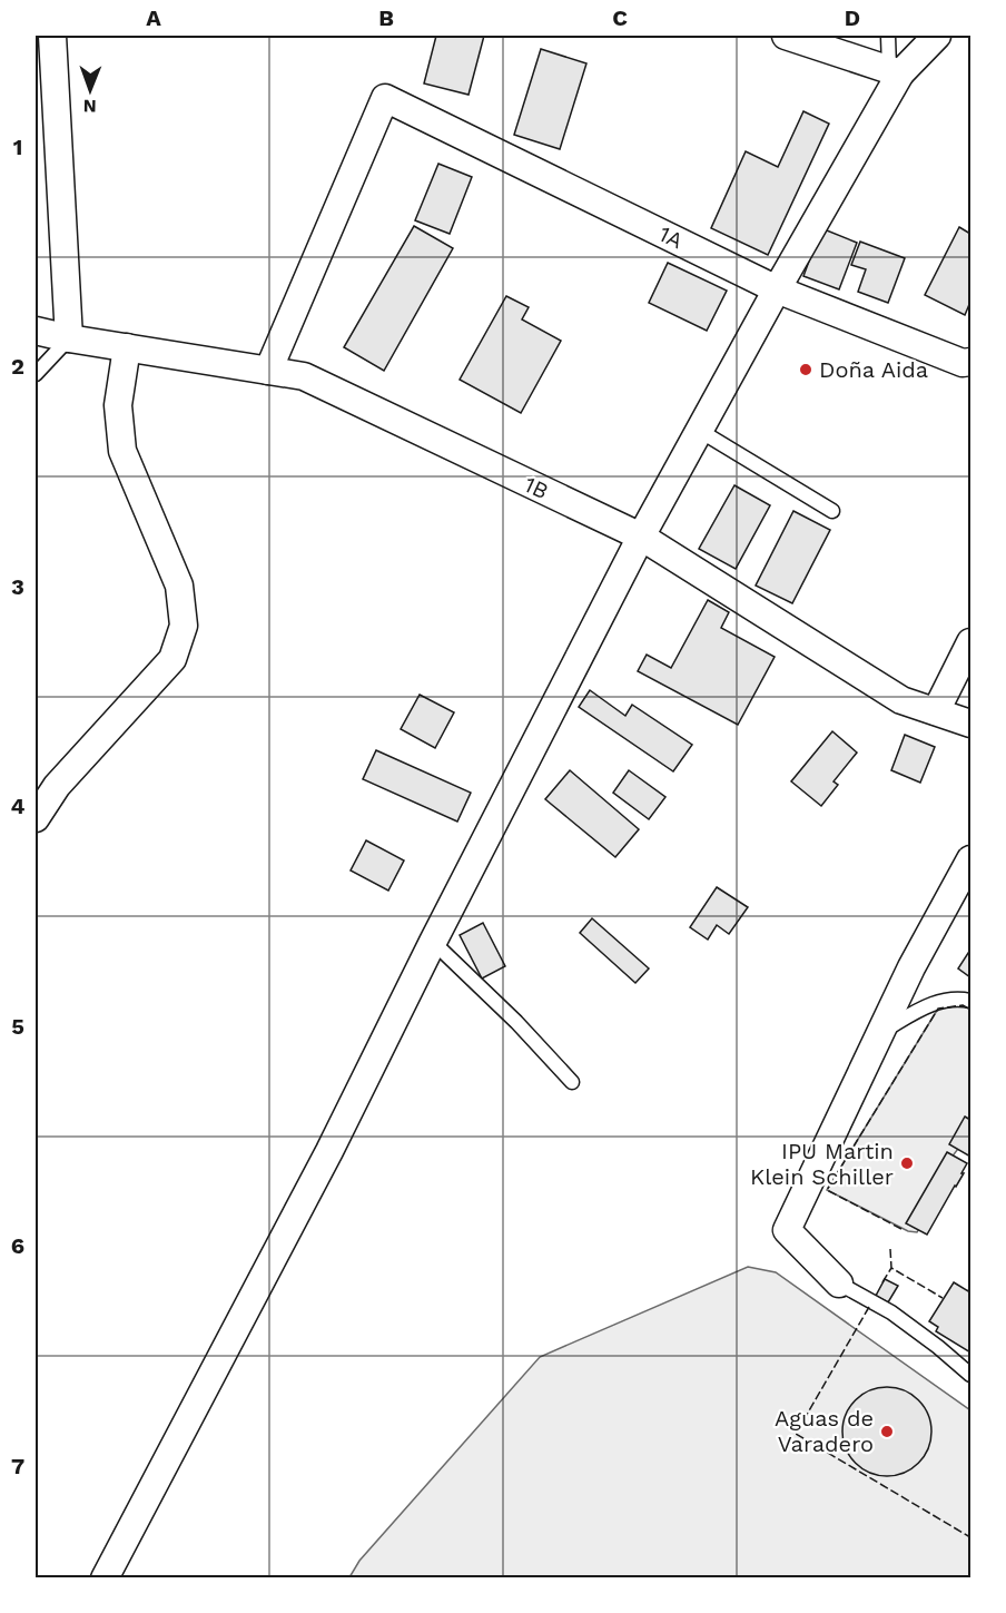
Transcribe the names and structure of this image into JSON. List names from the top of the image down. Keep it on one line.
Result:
{"streets":{"street":["1A","1B"]},"crossings":[["1A","1B"]],"places":["Doña Aida","IPU Martin Klein Schiller","Aguas de Varadero"],"north":"bottom","grid":{"columns":["A","B","C","D"],"rows":["1","2","3","4","5","6","7"]}}
